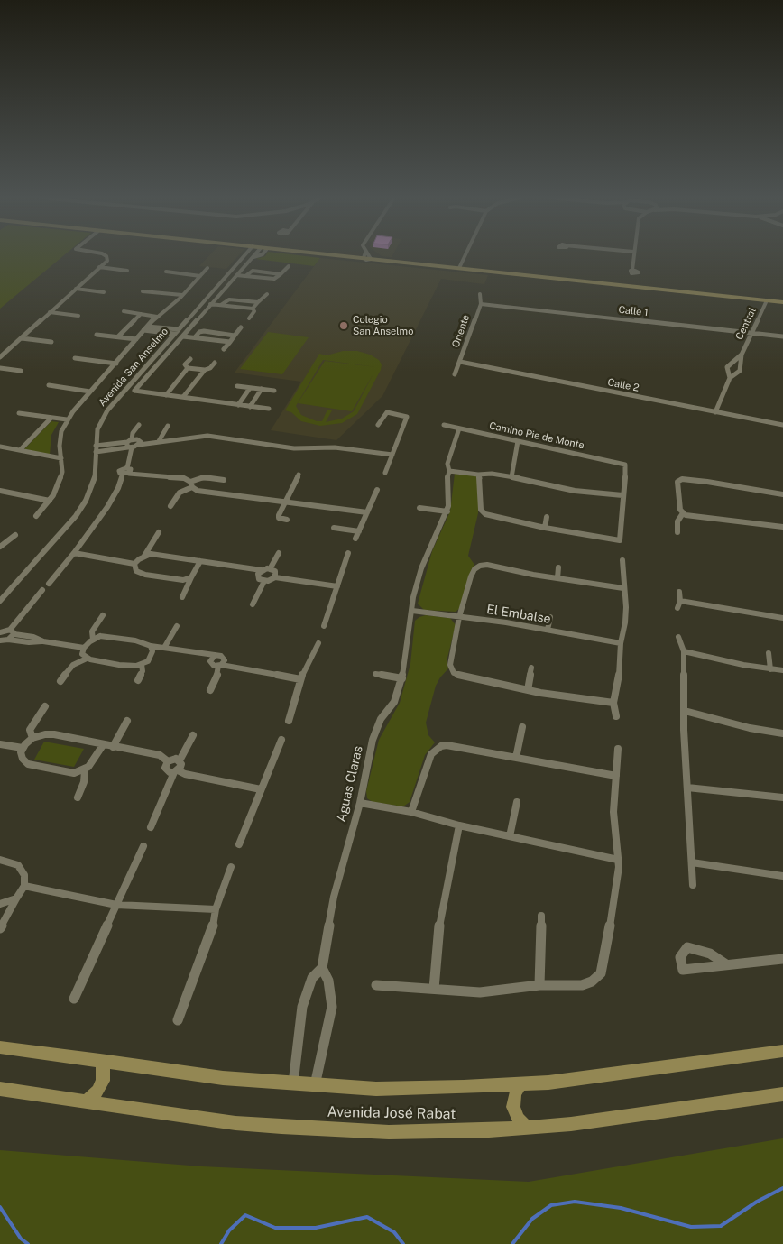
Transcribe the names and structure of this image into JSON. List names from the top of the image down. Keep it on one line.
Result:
{"streets":{"street":["Calle 1","Central","Oriente","Avenida San Anselmo","Calle 2","Camino Pie de Monte","El Embalse","Aguas Claras","Avenida José Rabat"]},"crossings":[["Calle 1","Central"],["Calle 1","Oriente"],["Central","Calle 2"],["Oriente","Calle 2"],["El Embalse","Aguas Claras"],["Aguas Claras","Avenida José Rabat"]],"places":["Colegio San Anselmo"]}
